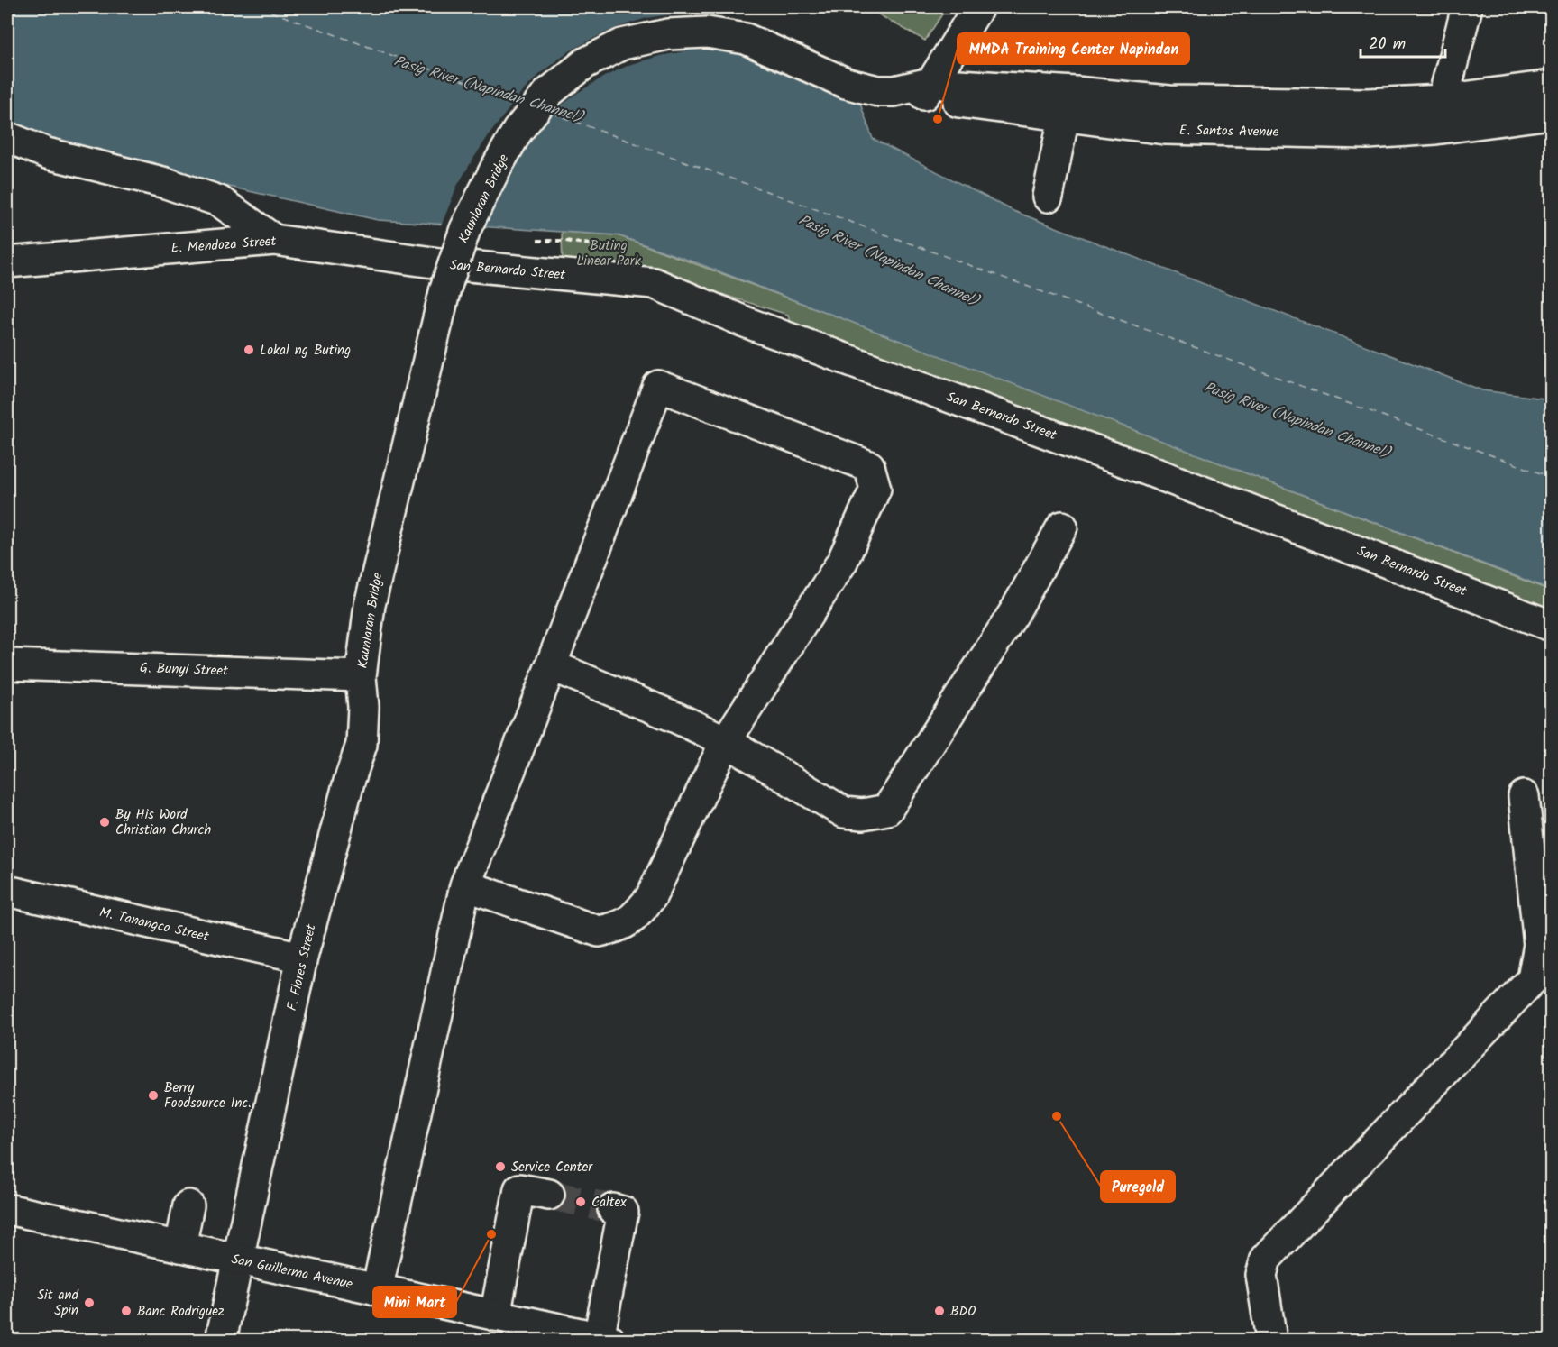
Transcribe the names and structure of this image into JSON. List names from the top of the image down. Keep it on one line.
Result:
{"streets":{"street":["E. Santos Avenue","Kaunlaran Bridge","E. Mendoza Street","San Bernardo Street","G. Bunyi Street","M. Tanangco Street","F. Flores Street","San Guillermo Avenue"]},"crossings":[["E. Santos Avenue","Kaunlaran Bridge"],["Kaunlaran Bridge","E. Mendoza Street"],["Kaunlaran Bridge","San Bernardo Street"],["Kaunlaran Bridge","G. Bunyi Street"],["Kaunlaran Bridge","F. Flores Street"],["E. Mendoza Street","San Bernardo Street"],["G. Bunyi Street","F. Flores Street"],["M. Tanangco Street","F. Flores Street"],["F. Flores Street","San Guillermo Avenue"]],"water":["Pasig River (Napindan Channel)"],"parks":["Buting Linear Park"],"places":["MMDA Training Center Napindan","Lokal ng Buting","By His Word Christian Church","Berry Foodsource Inc.","Puregold","Service Center","Caltex","Mini Mart","Sit and Spin","Banc Rodriguez","BDO"],"scale_bar":"20 m"}
